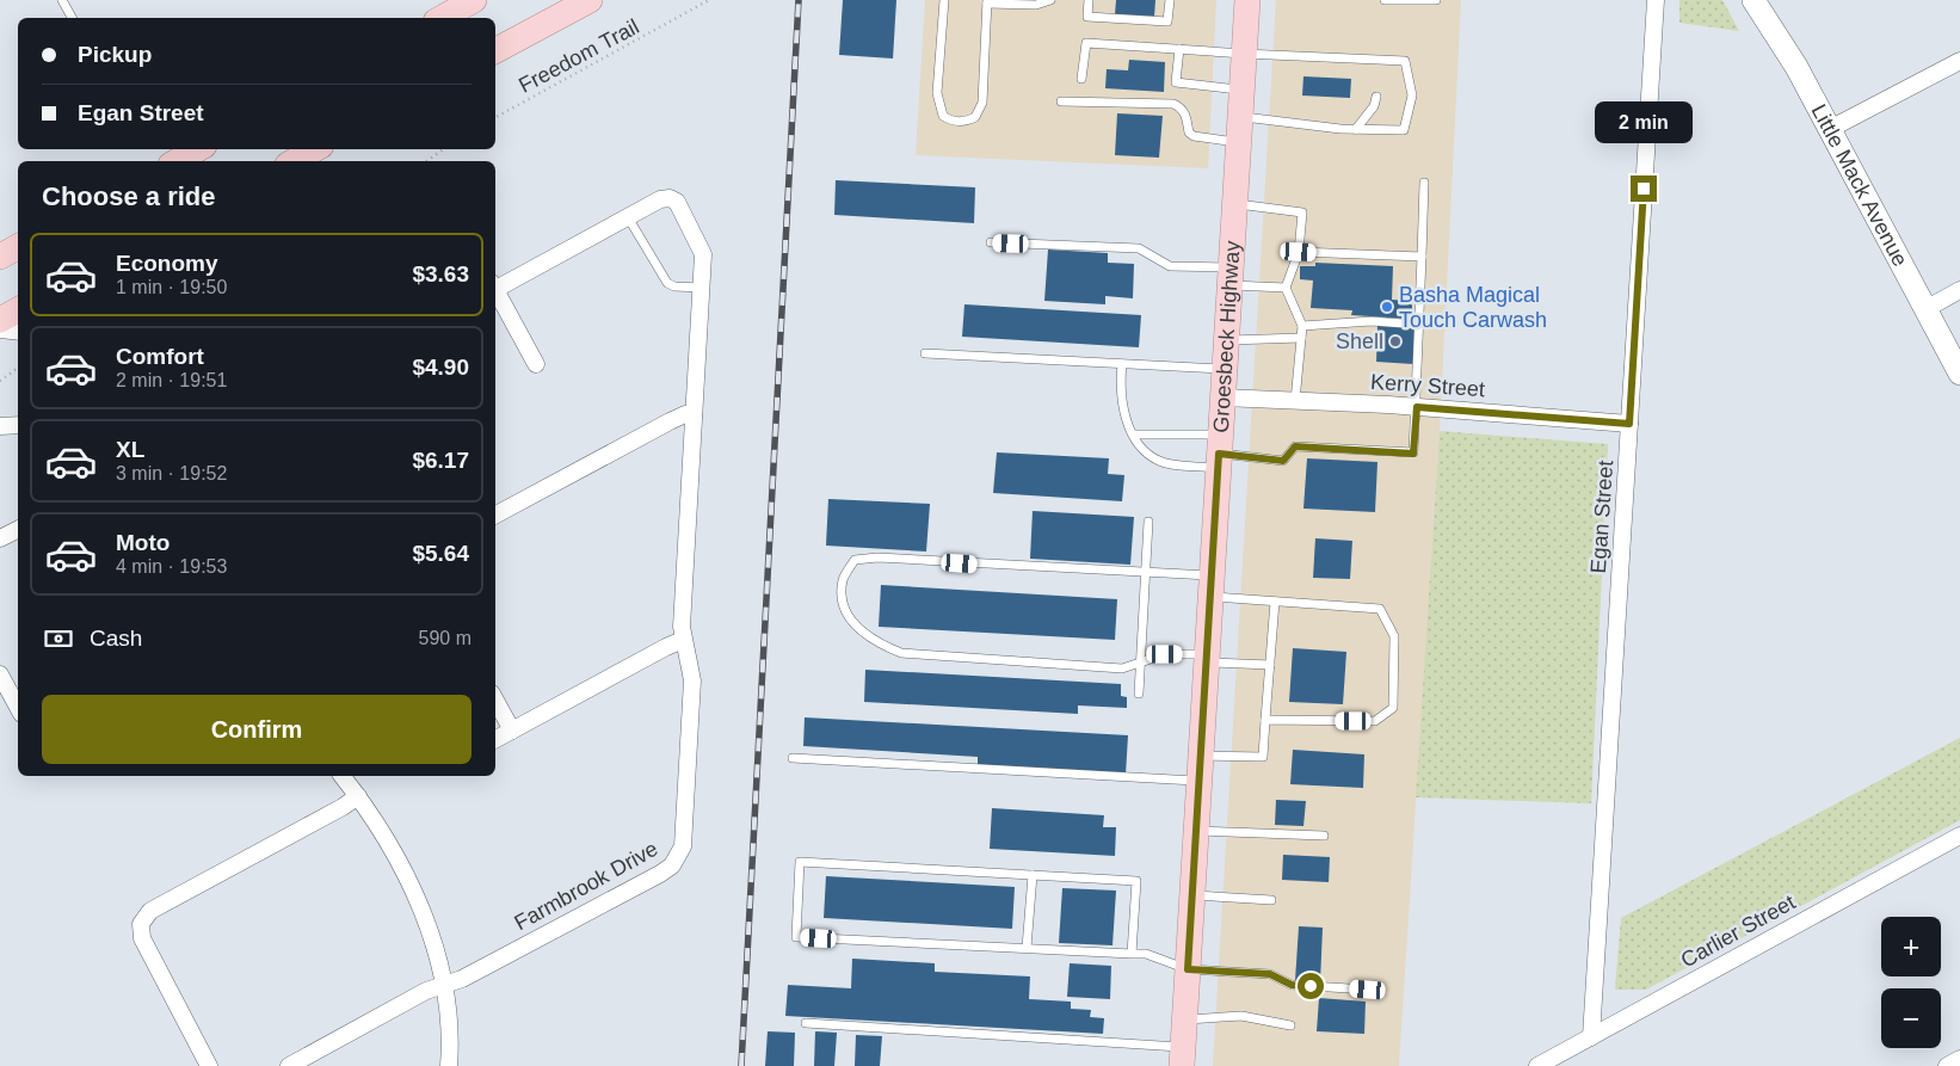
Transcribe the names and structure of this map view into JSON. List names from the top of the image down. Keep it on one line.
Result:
{"streets":{"main road":["Groesbeck Highway"],"street":["Little Mack Avenue","Kerry Street","Egan Street","Farmbrook Drive","Carlier Street"],"path":["Freedom Trail"]},"crossings":[["Groesbeck Highway","Kerry Street"],["Kerry Street","Egan Street"],["Egan Street","Carlier Street"]],"places":["Basha Magical Touch Carwash","Shell"],"page":{"banner":["Pickup","Egan Street"],"bubble":"2 min","heading":"Choose a ride","list":[{"name":"Economy","note":"1 min · 19:50","value":"$3.63"},{"name":"Comfort","note":"2 min · 19:51","value":"$4.90"},{"name":"XL","note":"3 min · 19:52","value":"$6.17"},{"name":"Moto","note":"4 min · 19:53","value":"$5.64"}],"pay":["Cash","590 m"],"buttons":"Confirm","map_buttons":["+","−"]}}
